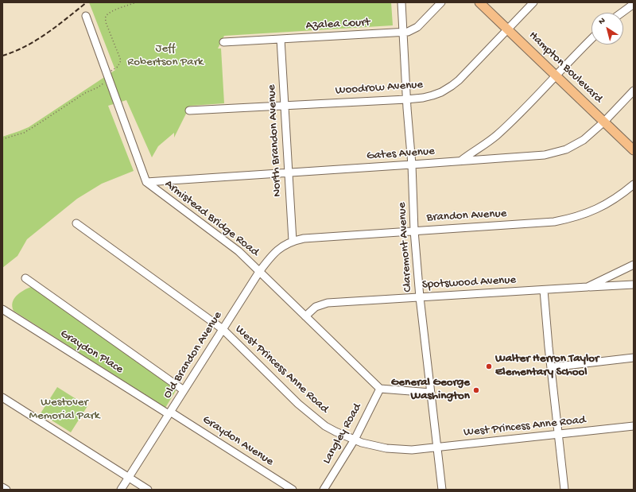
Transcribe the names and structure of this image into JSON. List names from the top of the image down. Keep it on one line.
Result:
{"streets":{"main road":["Hampton Boulevard"],"street":["Azalea Court","Woodrow Avenue","North Brandon Avenue","Gates Avenue","Brandon Avenue","Armistead Bridge Road","Claremont Avenue","Spotswood Avenue","Graydon Place","Old Brandon Avenue","West Princess Anne Road","Langley Road","Graydon Avenue"]},"crossings":[["Azalea Court","North Brandon Avenue"],["Azalea Court","Claremont Avenue"],["Hampton Boulevard","Woodrow Avenue"],["Hampton Boulevard","Gates Avenue"],["Woodrow Avenue","North Brandon Avenue"],["Woodrow Avenue","Claremont Avenue"],["North Brandon Avenue","Gates Avenue"],["North Brandon Avenue","Brandon Avenue"],["North Brandon Avenue","Old Brandon Avenue"],["Gates Avenue","Armistead Bridge Road"],["Gates Avenue","Claremont Avenue"],["Brandon Avenue","Claremont Avenue"],["Brandon Avenue","Old Brandon Avenue"],["Armistead Bridge Road","Spotswood Avenue"],["Armistead Bridge Road","Old Brandon Avenue"],["Armistead Bridge Road","Langley Road"],["Claremont Avenue","Spotswood Avenue"],["Claremont Avenue","West Princess Anne Road"],["Graydon Place","Old Brandon Avenue"],["Graydon Place","Graydon Avenue"],["Old Brandon Avenue","West Princess Anne Road"],["Old Brandon Avenue","Graydon Avenue"],["West Princess Anne Road","Langley Road"]],"parks":["Jeff Robertson Park","Westover Memorial Park"],"places":["Walter Herron Taylor Elementary School","General George Washington"],"north":"top left"}
